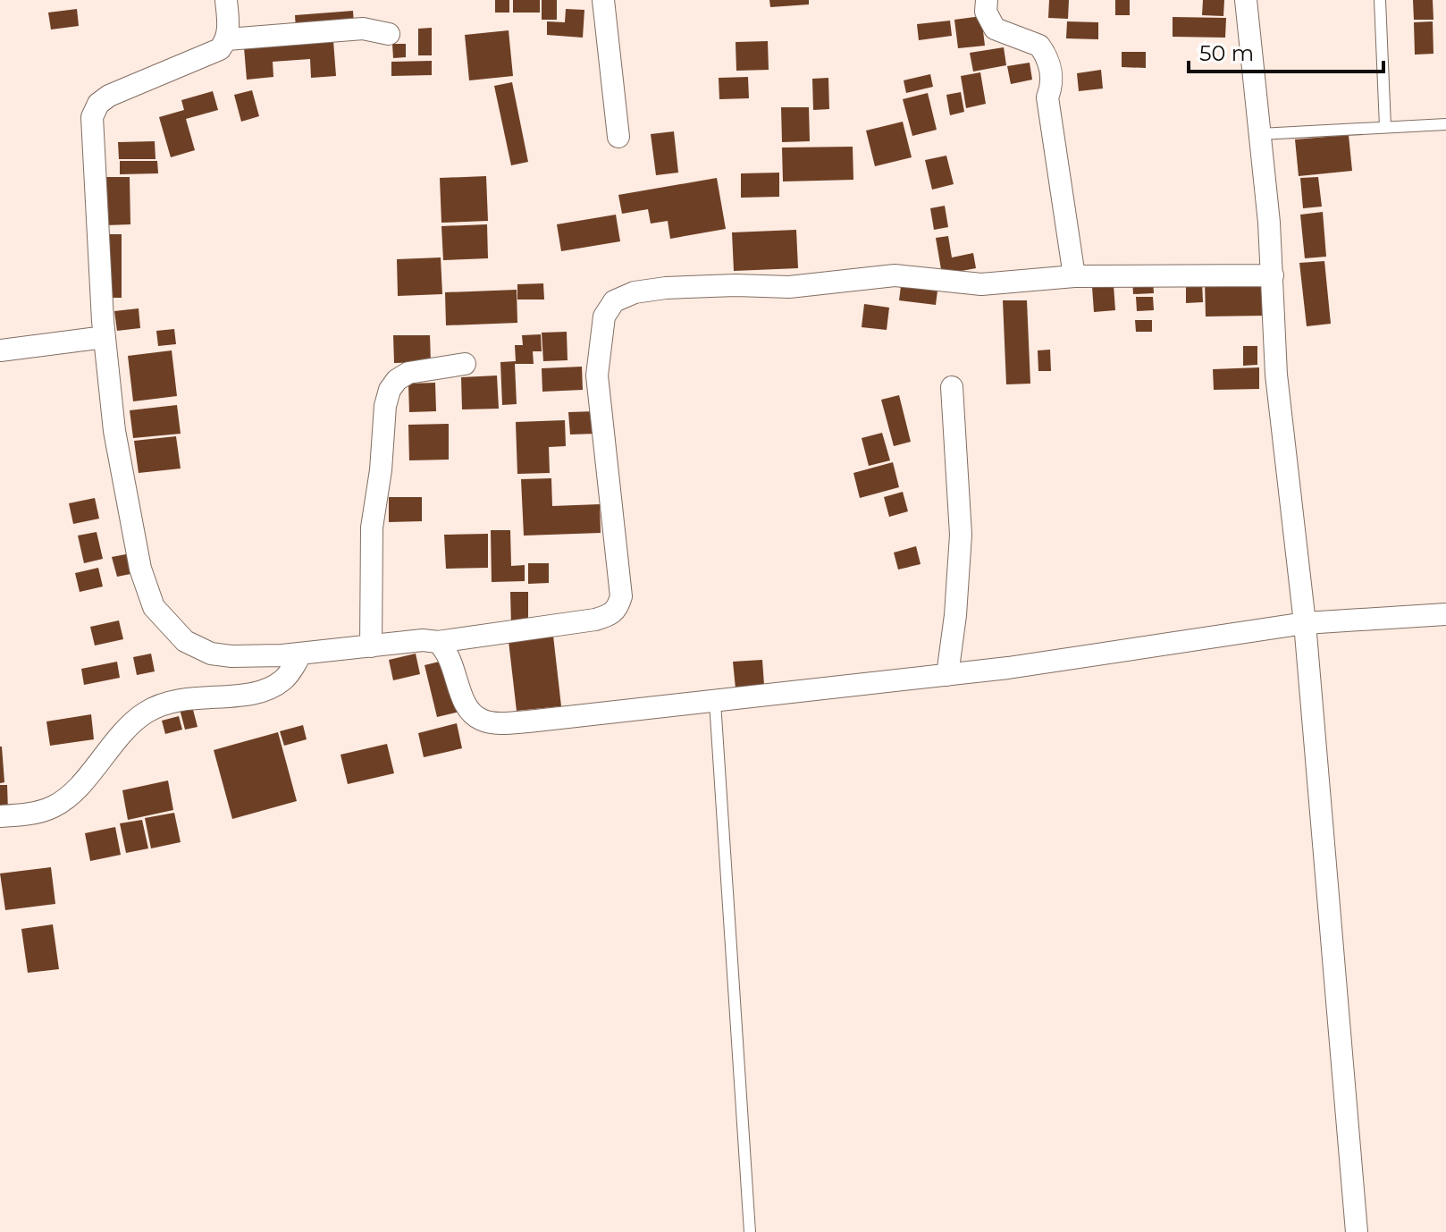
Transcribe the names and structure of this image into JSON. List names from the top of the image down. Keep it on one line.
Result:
{"scale_bar":"50 m"}
